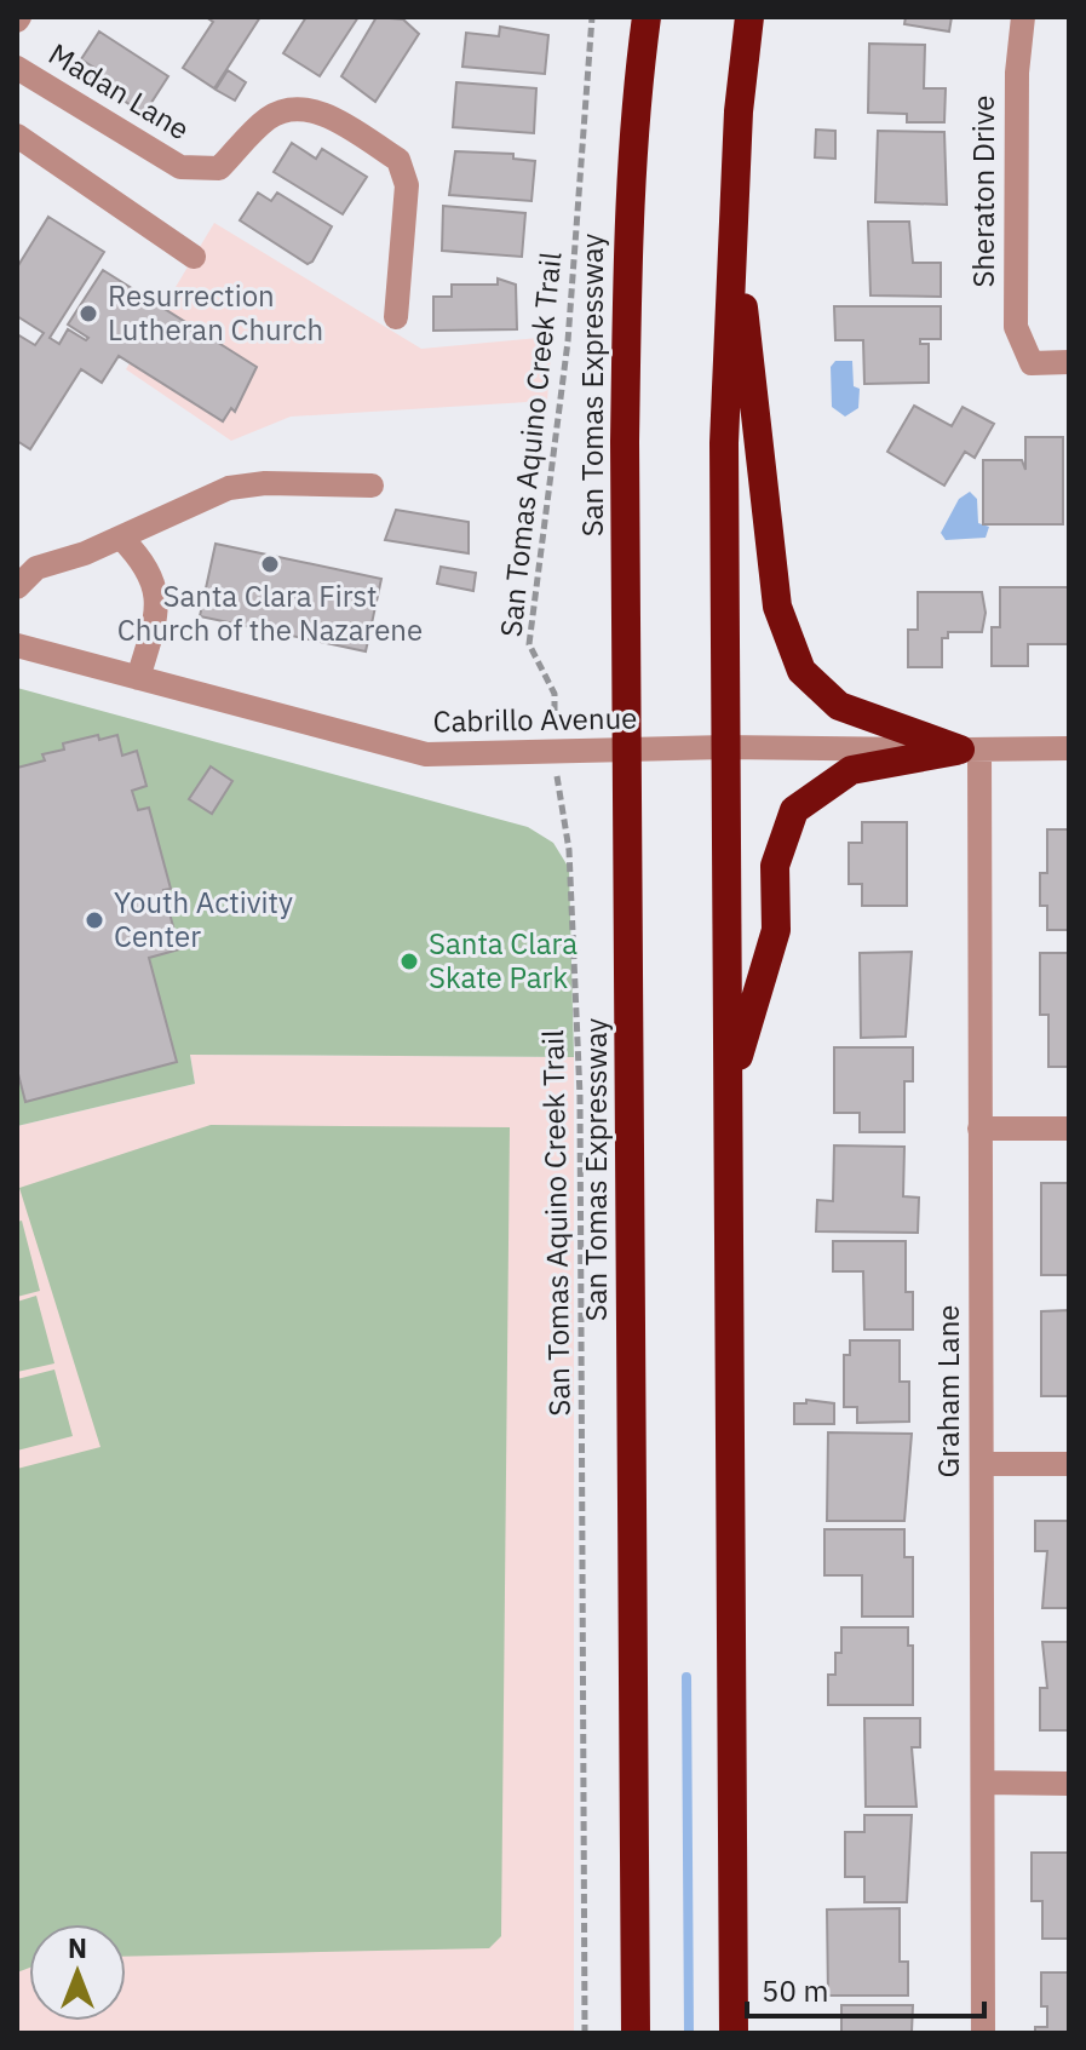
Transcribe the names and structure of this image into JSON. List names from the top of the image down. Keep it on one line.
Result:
{"streets":{"highway":["San Tomas Expressway"],"street":["Madan Lane","Sheraton Drive","Cabrillo Avenue","Graham Lane"],"path":["San Tomas Aquino Creek Trail"]},"crossings":[["San Tomas Expressway","Cabrillo Avenue"],["San Tomas Aquino Creek Trail","Cabrillo Avenue"],["Cabrillo Avenue","Graham Lane"]],"places":["Resurrection Lutheran Church","Santa Clara First Church of the Nazarene","Youth Activity Center","Santa Clara Skate Park"],"scale_bar":"50 m","north":"top"}
